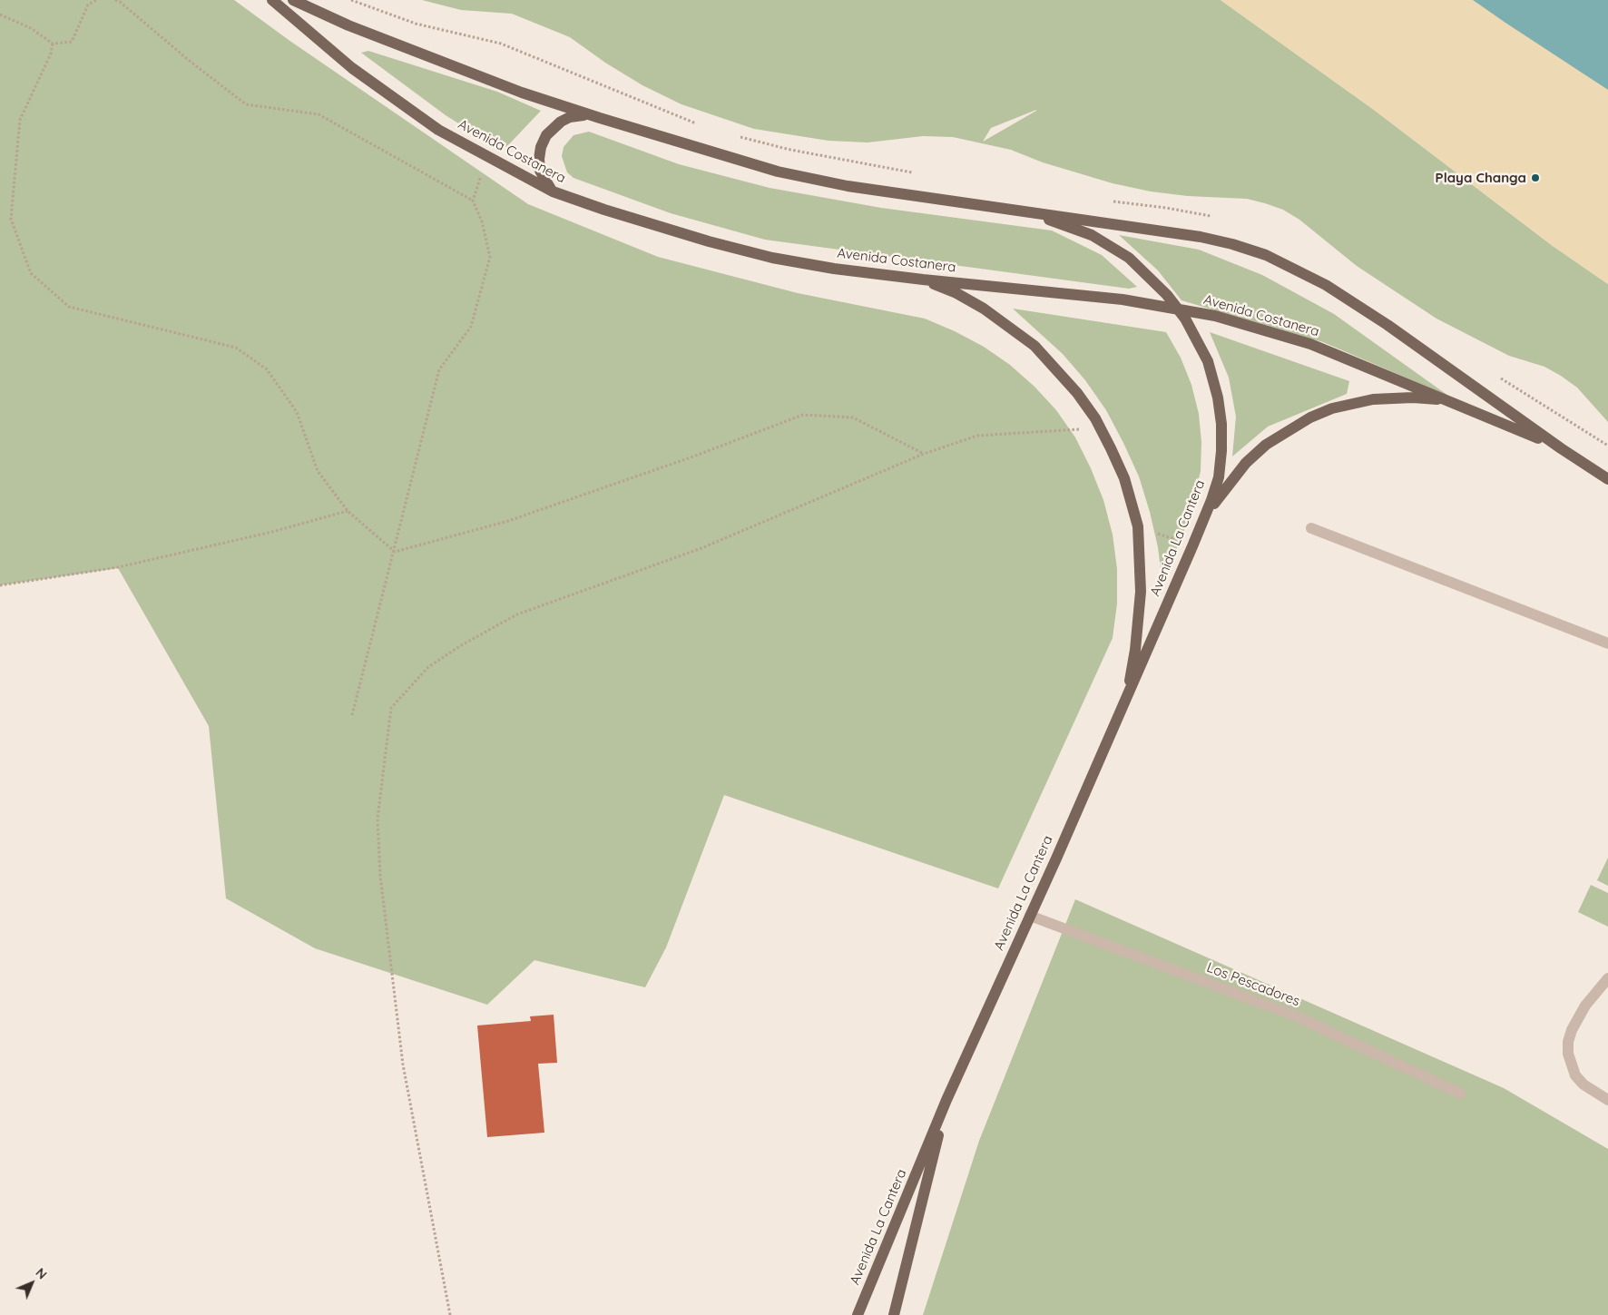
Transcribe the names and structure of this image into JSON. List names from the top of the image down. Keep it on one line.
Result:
{"streets":{"main road":["Avenida Costanera","Avenida La Cantera"],"street":["Los Pescadores"]},"crossings":[["Avenida Costanera","Avenida La Cantera"],["Avenida La Cantera","Los Pescadores"]],"places":["Playa Changa"],"north":"top right"}
